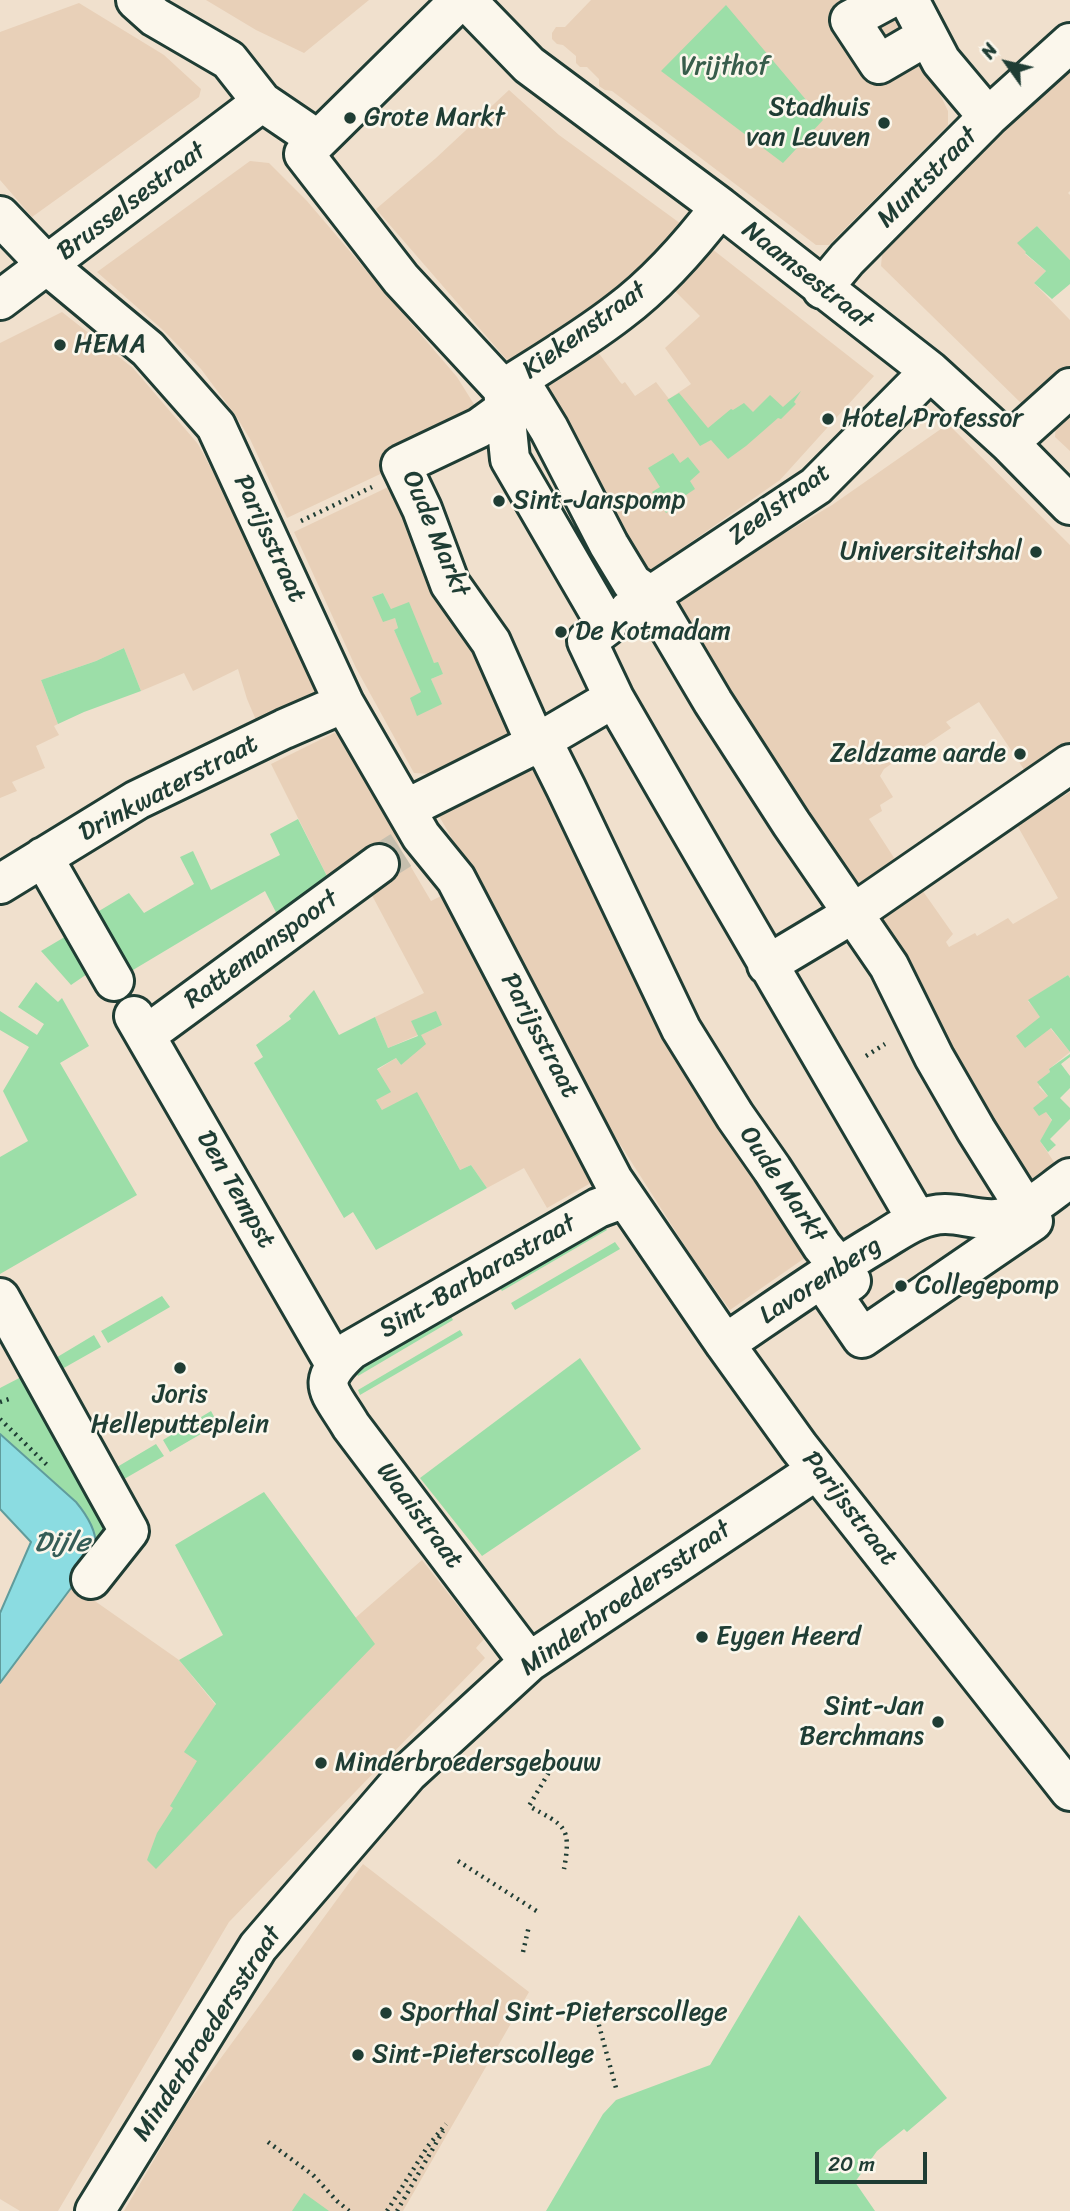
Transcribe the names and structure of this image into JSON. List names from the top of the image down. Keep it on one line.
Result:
{"streets":{"street":["Muntstraat","Brusselsestraat","Naamsestraat","Kiekenstraat","Zeelstraat","Oude Markt","Parijsstraat","Drinkwaterstraat","Rattemanspoort","Den Tempst","Sint-Barbarastraat","Lavorenberg","Waaistraat","Minderbroedersstraat"]},"crossings":[["Muntstraat","Naamsestraat"],["Brusselsestraat","Parijsstraat"],["Naamsestraat","Kiekenstraat"],["Naamsestraat","Zeelstraat"],["Kiekenstraat","Oude Markt"],["Zeelstraat","Oude Markt"],["Oude Markt","Rattemanspoort"],["Oude Markt","Lavorenberg"],["Parijsstraat","Drinkwaterstraat"],["Parijsstraat","Rattemanspoort"],["Parijsstraat","Sint-Barbarastraat"],["Parijsstraat","Lavorenberg"],["Parijsstraat","Minderbroedersstraat"],["Rattemanspoort","Den Tempst"],["Den Tempst","Sint-Barbarastraat"],["Den Tempst","Waaistraat"],["Sint-Barbarastraat","Waaistraat"],["Waaistraat","Minderbroedersstraat"]],"water":["Dijle"],"parks":["Vrijthof"],"places":["Grote Markt","Stadhuis van Leuven","HEMA","Hotel Professor","Sint-Janspomp","Universiteitshal","De Kotmadam","Zeldzame aarde","Collegepomp","Joris Helleputteplein","Eygen Heerd","Sint-Jan Berchmans","Minderbroedersgebouw","Sporthal Sint-Pieterscollege","Sint-Pieterscollege"],"scale_bar":"20 m","north":"top left"}
